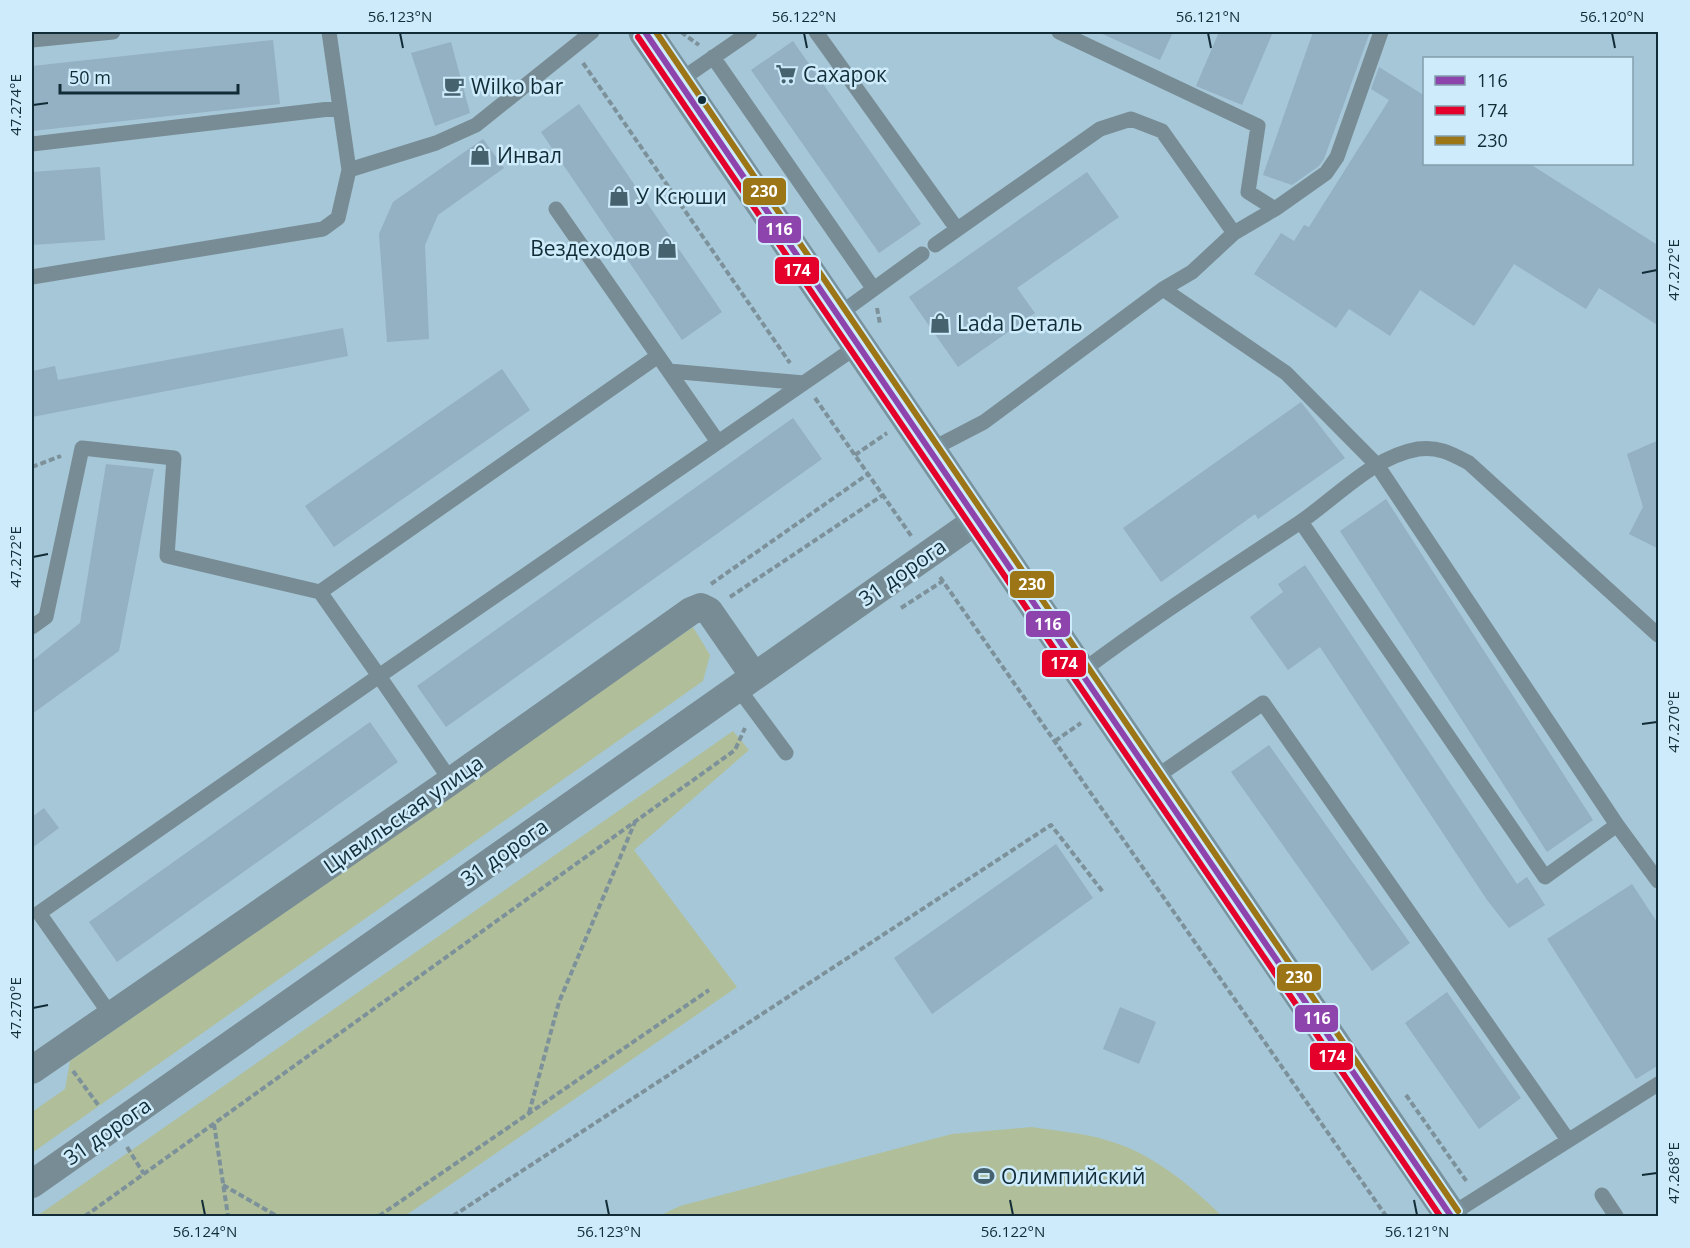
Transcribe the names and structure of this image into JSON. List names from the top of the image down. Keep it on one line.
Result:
{"streets":{"street":["31 дорога","Цивильская улица"]},"crossings":[["31 дорога","Цивильская улица"]],"places":{"supermarket":["Сахарок"],"cafe":["Wilko bar"],"shop":["Инвал","У Ксюши","Вездеходов","Lada Dеталь"],"sports":["Олимпийский"]},"lines":["transit line 116","transit line 230","transit line 174"],"legend":["116","174","230"],"scale_bar":"50 m","coordinates":["56.123°N","56.122°N","56.121°N","56.120°N","47.274°E","47.272°E","47.270°E","47.268°E","56.124°N"]}
